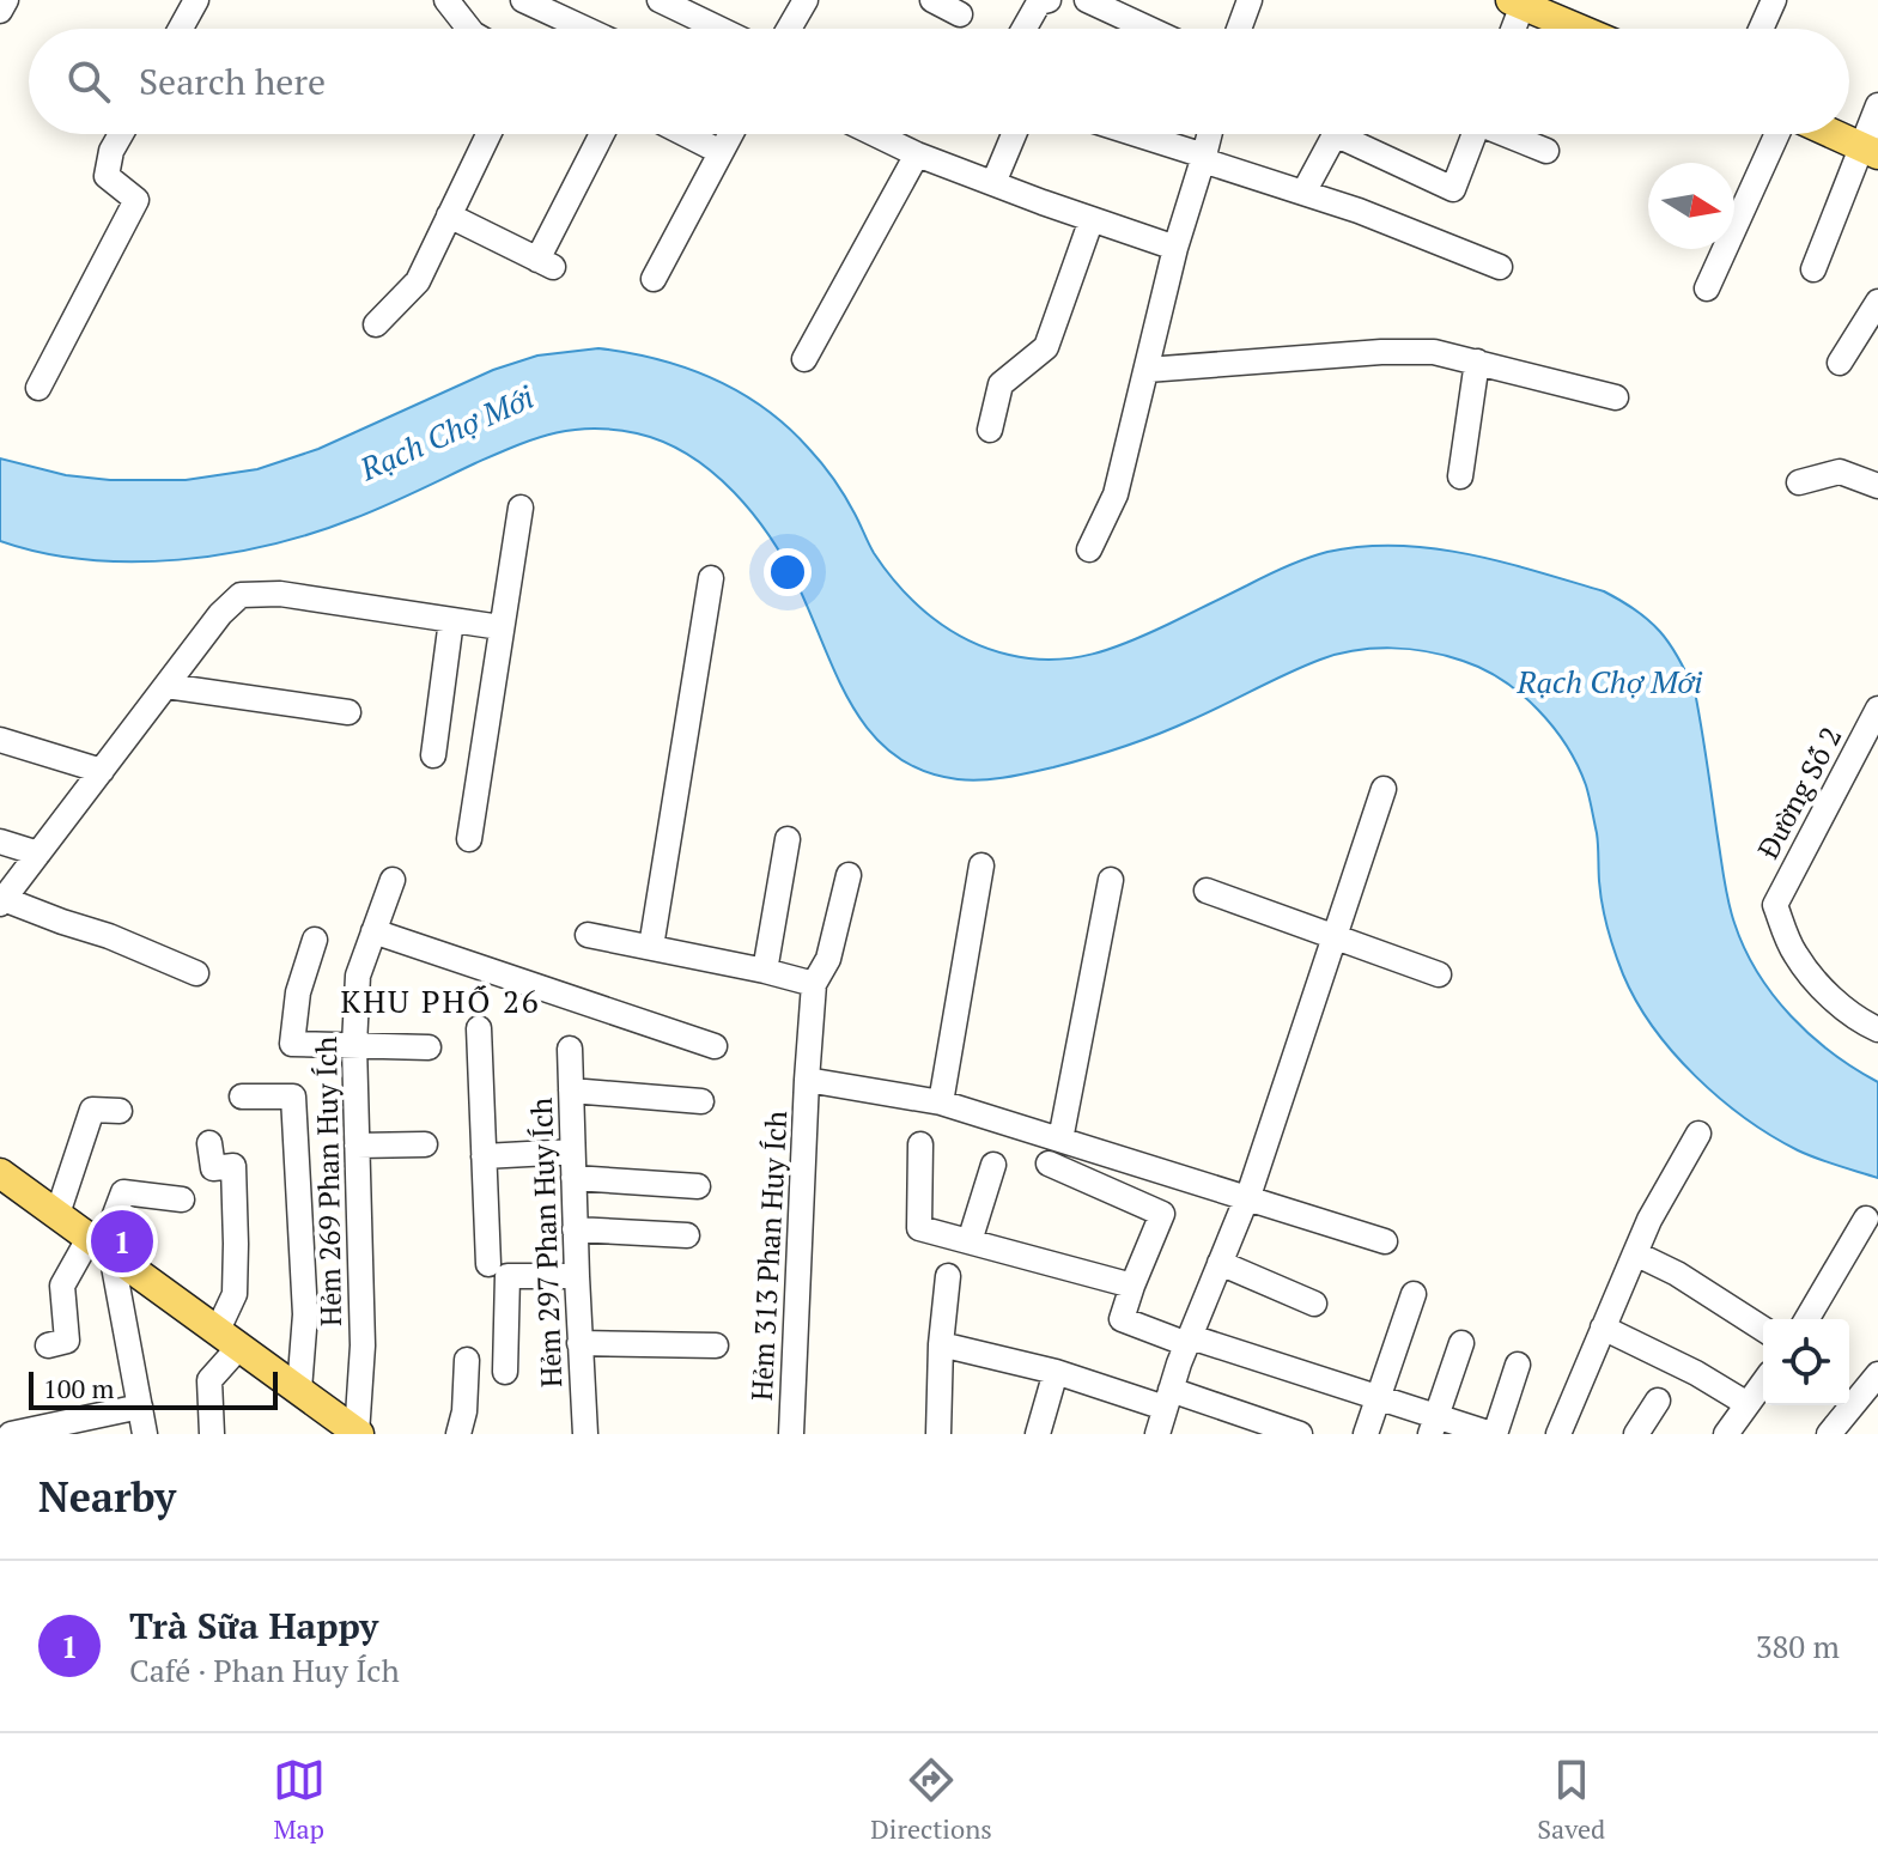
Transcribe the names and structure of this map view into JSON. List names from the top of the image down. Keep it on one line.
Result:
{"streets":{"street":["Đường Số 2","Hẻm 269 Phan Huy Ích","Hẻm 297 Phan Huy Ích","Hẻm 313 Phan Huy Ích"]},"districts":["KHU PHỐ 26"],"water":["Rạch Chợ Mới"],"scale_bar":"100 m","north":"right","page":{"search":"Search here","pins":"1","scale":"100 m","heading":"Nearby","list":[{"mark":"1","name":"Trà Sữa Happy","note":"Café · Phan Huy Ích","value":"380 m"}],"nav":["Map","Directions","Saved"]}}
